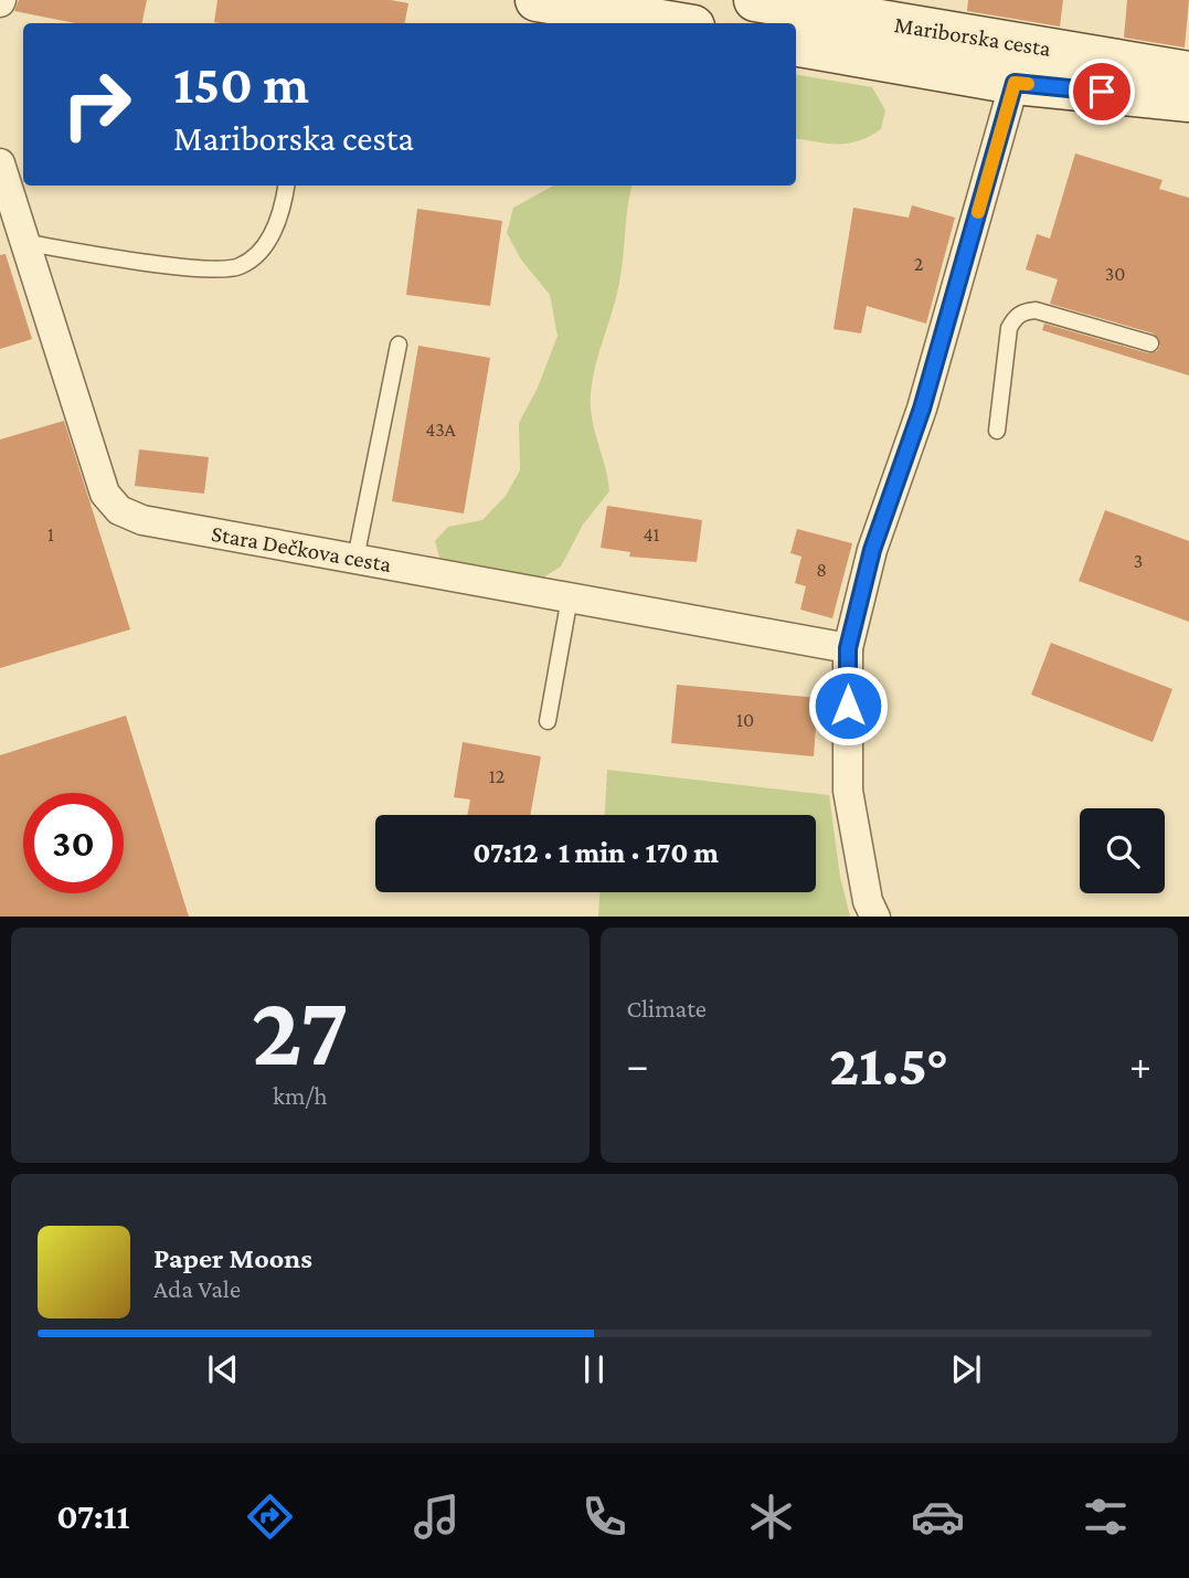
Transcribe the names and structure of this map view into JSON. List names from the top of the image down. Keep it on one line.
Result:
{"streets":{"main road":["Mariborska cesta"],"street":["Stara Dečkova cesta"]},"house_numbers":["2","30","43A","1","41","3","8","10","12"],"page":{"turn":["150 m","Mariborska cesta"],"limit":"30","trip":"07:12 · 1 min · 170 m","tile":[["27","km/h"],"Climate"],"heat":["−","21.5°","+"],"song":["Paper Moons","Ada Vale"],"tabs":"07:11"}}
